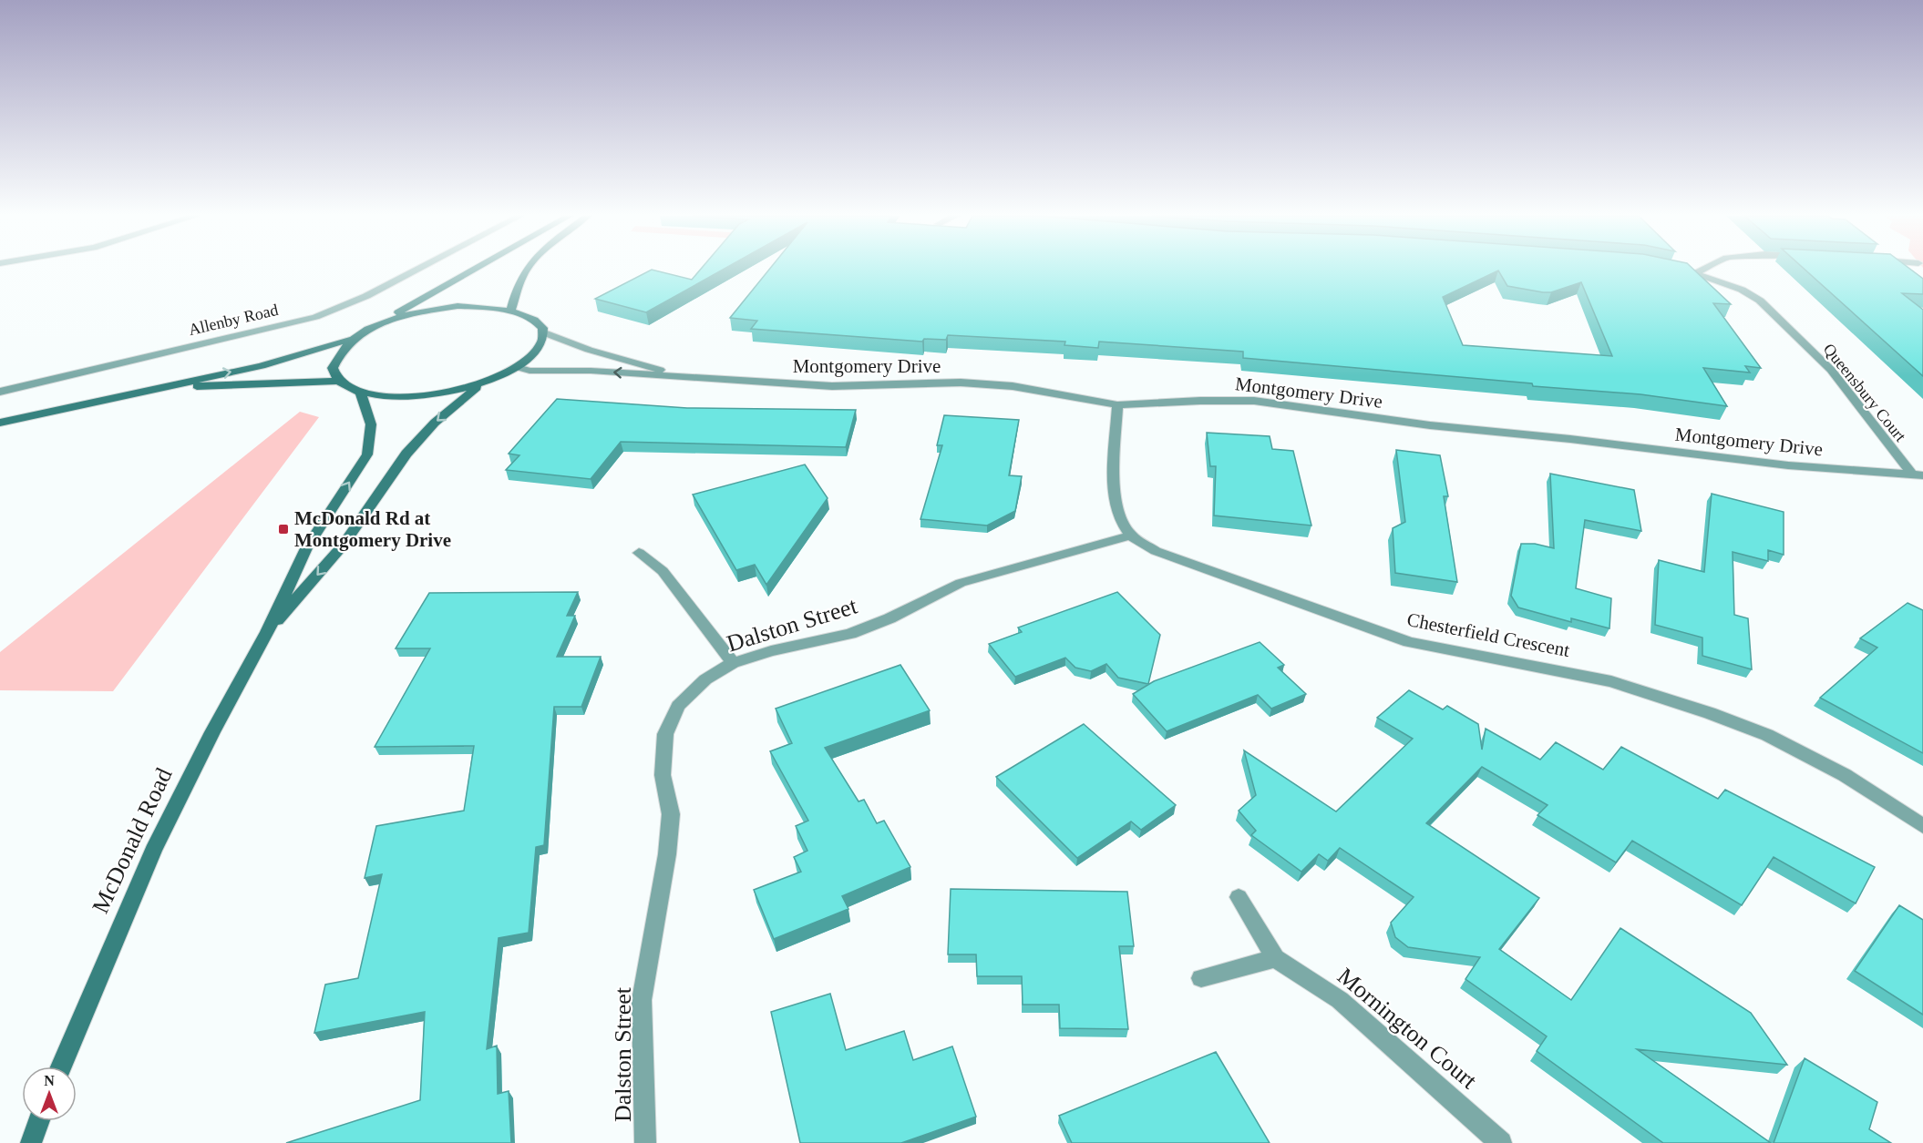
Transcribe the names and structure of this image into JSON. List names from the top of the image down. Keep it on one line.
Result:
{"streets":{"main road":["McDonald Road"],"street":["Allenby Road","Montgomery Drive","Queensbury Court","Dalston Street","Chesterfield Crescent","Mornington Court"]},"crossings":[["Montgomery Drive","Queensbury Court"],["Dalston Street","Chesterfield Crescent"]],"places":{"transit":["McDonald Rd at Montgomery Drive"]},"north":"top"}
